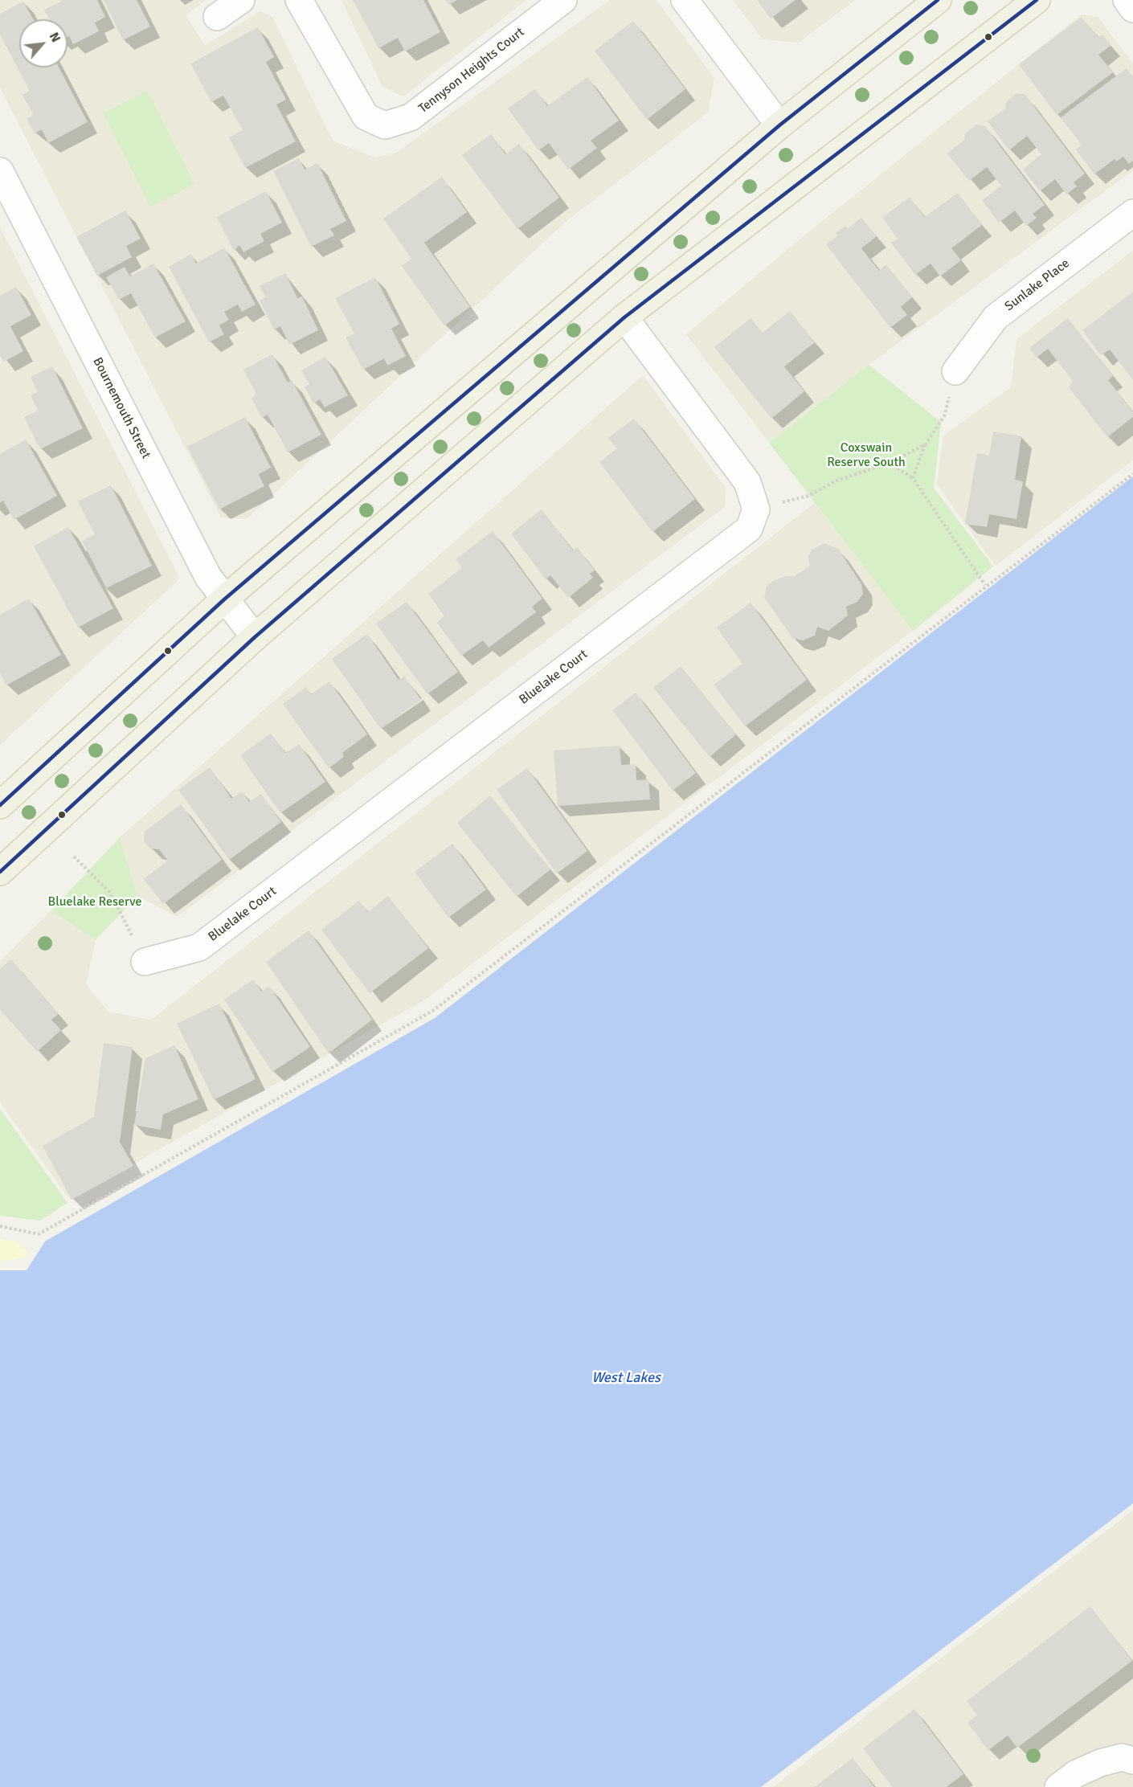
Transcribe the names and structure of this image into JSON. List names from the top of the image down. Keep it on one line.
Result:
{"streets":{"street":["Tennyson Heights Court","Sunlake Place","Bournemouth Street","Bluelake Court"]},"water":["West Lakes"],"parks":["Coxswain Reserve South","Bluelake Reserve"],"north":"top right"}
